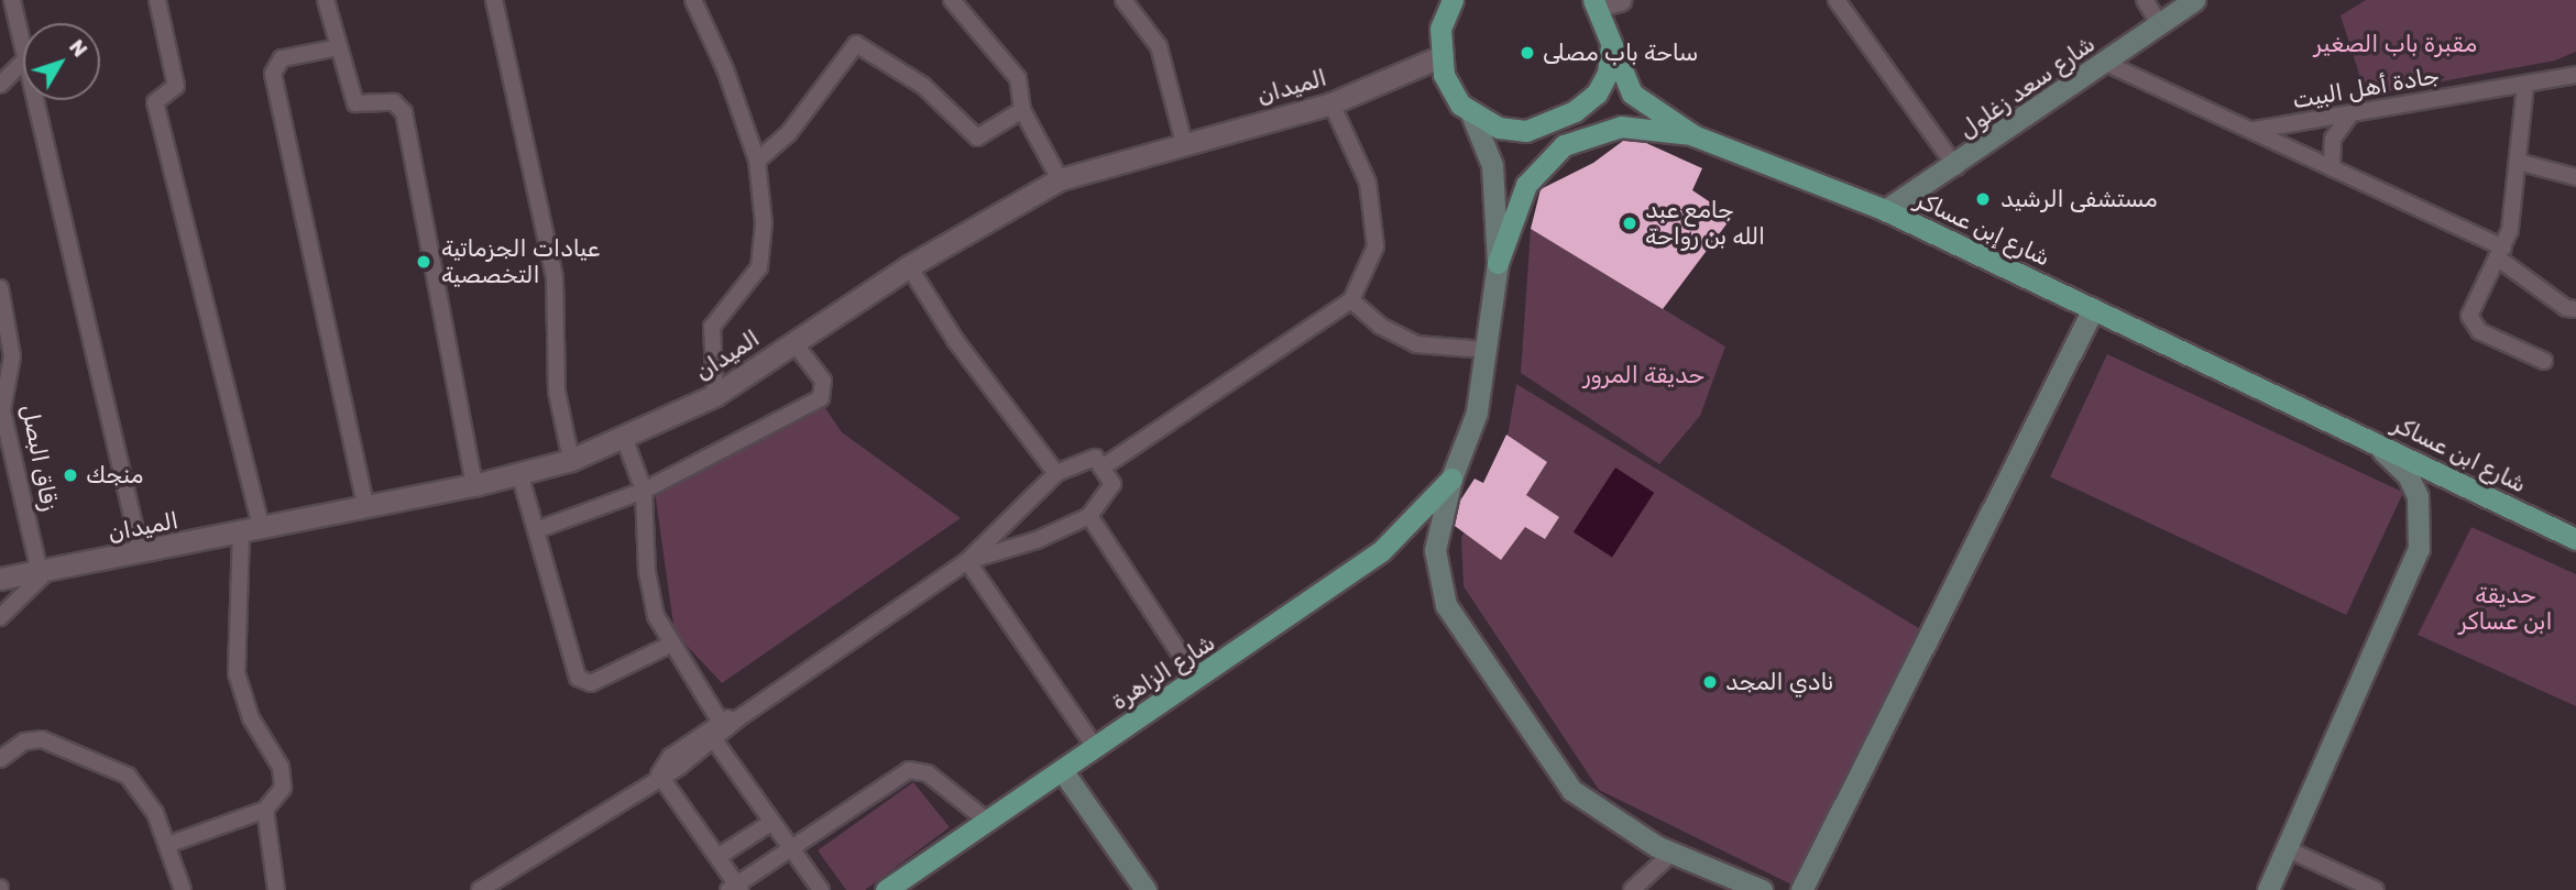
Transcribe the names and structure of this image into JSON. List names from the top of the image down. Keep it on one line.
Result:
{"streets":{"main road":["شارع سعد زغلول","شارع إبن عساكر","شارع ابن عساكر","شارع الزاهرة"],"street":["الميدان","جادة أهل البيت","زقاق البصل"]},"crossings":[["الميدان","زقاق البصل"],["شارع سعد زغلول","شارع إبن عساكر"],["شارع إبن عساكر","شارع ابن عساكر"]],"parks":["مقبرة باب الصغير","حديقة المرور","حديقة ابن عساكر"],"places":["ساحة باب مصلى","مستشفى الرشيد","جامع عبد الله بن رواحة","عيادات الجزماتية التخصصية","منجك","نادي المجد"],"north":"top right"}
